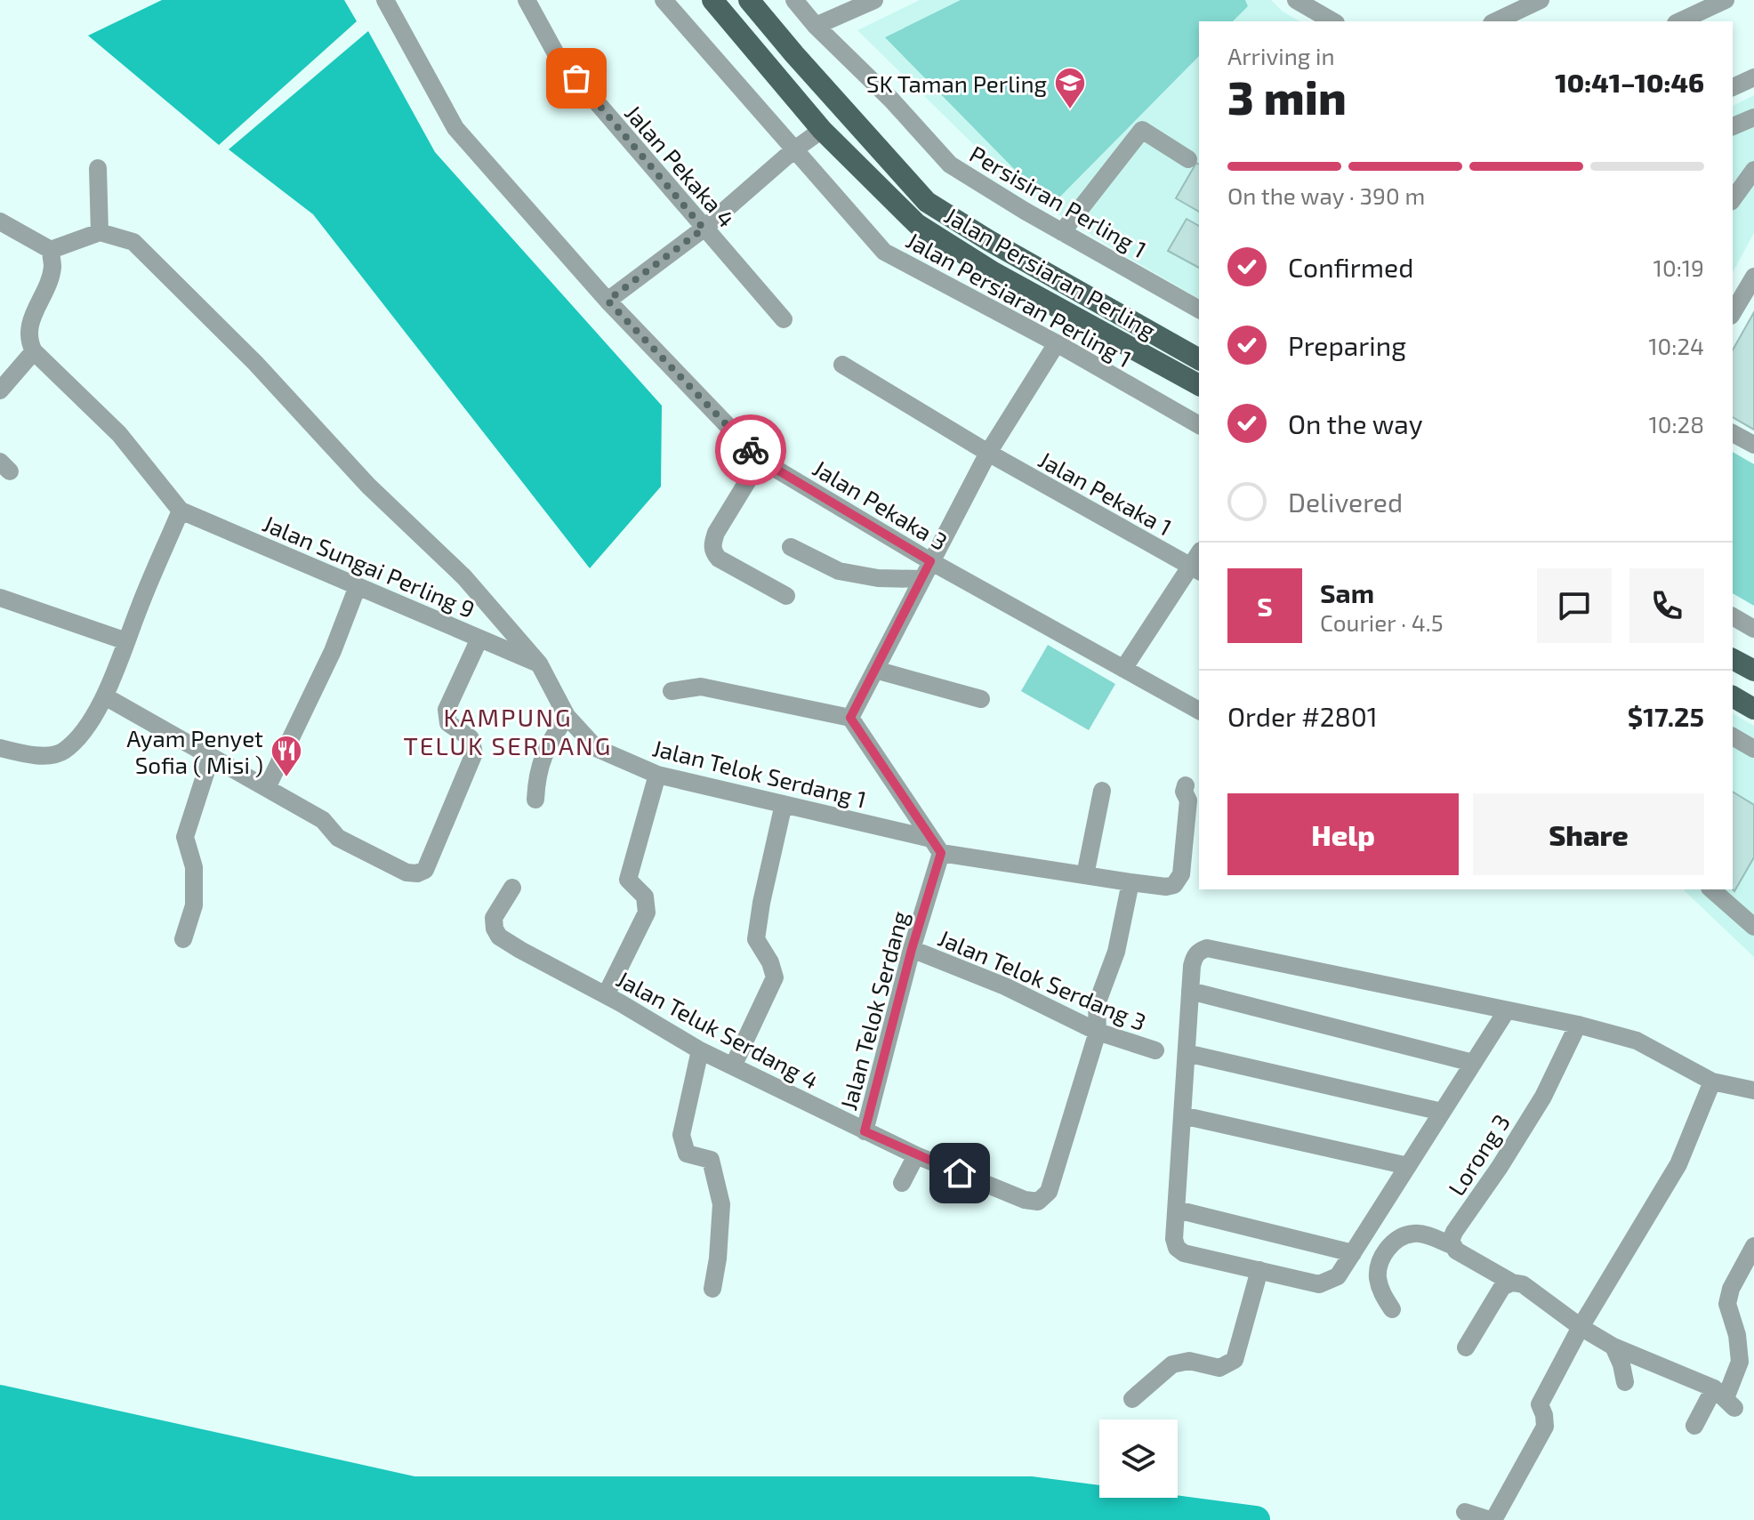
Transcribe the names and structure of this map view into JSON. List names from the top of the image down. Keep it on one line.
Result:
{"streets":{"main road":["Jalan Persiaran Perling"],"street":["Jalan Pekaka 4","Persisiran Perling 1","Jalan Persiaran Perling 1","Jalan Pekaka 1","Jalan Pekaka 3","Jalan Sungai Perling 9","Jalan Telok Serdang 1","Jalan Telok Serdang 3","Jalan Telok Serdang","Jalan Teluk Serdang 4","Lorong 3"]},"crossings":[["Jalan Sungai Perling 9","Jalan Telok Serdang 1"],["Jalan Telok Serdang 1","Jalan Telok Serdang"],["Jalan Telok Serdang 3","Jalan Telok Serdang"],["Jalan Telok Serdang 3","Jalan Teluk Serdang 4"],["Jalan Telok Serdang","Jalan Teluk Serdang 4"]],"districts":["KAMPUNG TELUK SERDANG"],"places":{"school or university":["SK Taman Perling"],"restaurant":["Ayam Penyet Sofia ( Misi )"]},"page":{"heading":["3 min","Arriving in","10:41–10:46"],"panel":["Sam","Courier · 4.5","Order #2801","$17.25"],"bar":"On the way · 390 m","list":[["Confirmed","10:19"],["Preparing","10:24"],["On the way","10:28"],"Delivered"],"round":"S","buttons":["Help","Share"]}}
